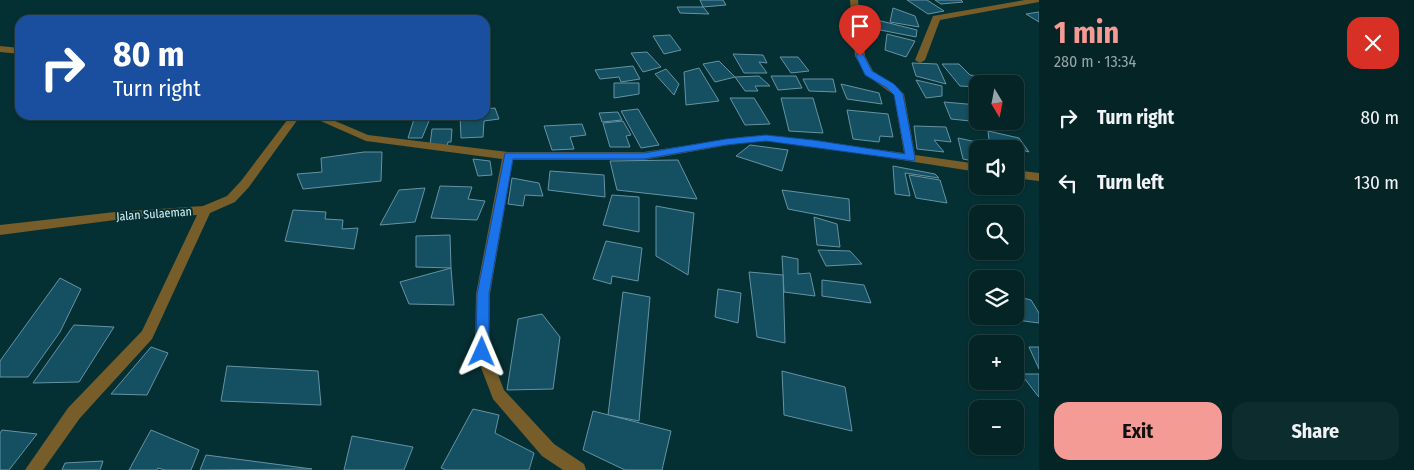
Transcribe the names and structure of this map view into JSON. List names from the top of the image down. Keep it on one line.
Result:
{"streets":{"street":["Jalan Sulaeman"]},"north":"bottom","page":{"heading":["1 min","280 m · 13:34"],"turn":["80 m","Turn right"],"map_buttons":["+","−"],"list":[{"name":"Turn right","value":"80 m"},{"name":"Turn left","value":"130 m"}],"buttons":["Exit","Share"]}}
